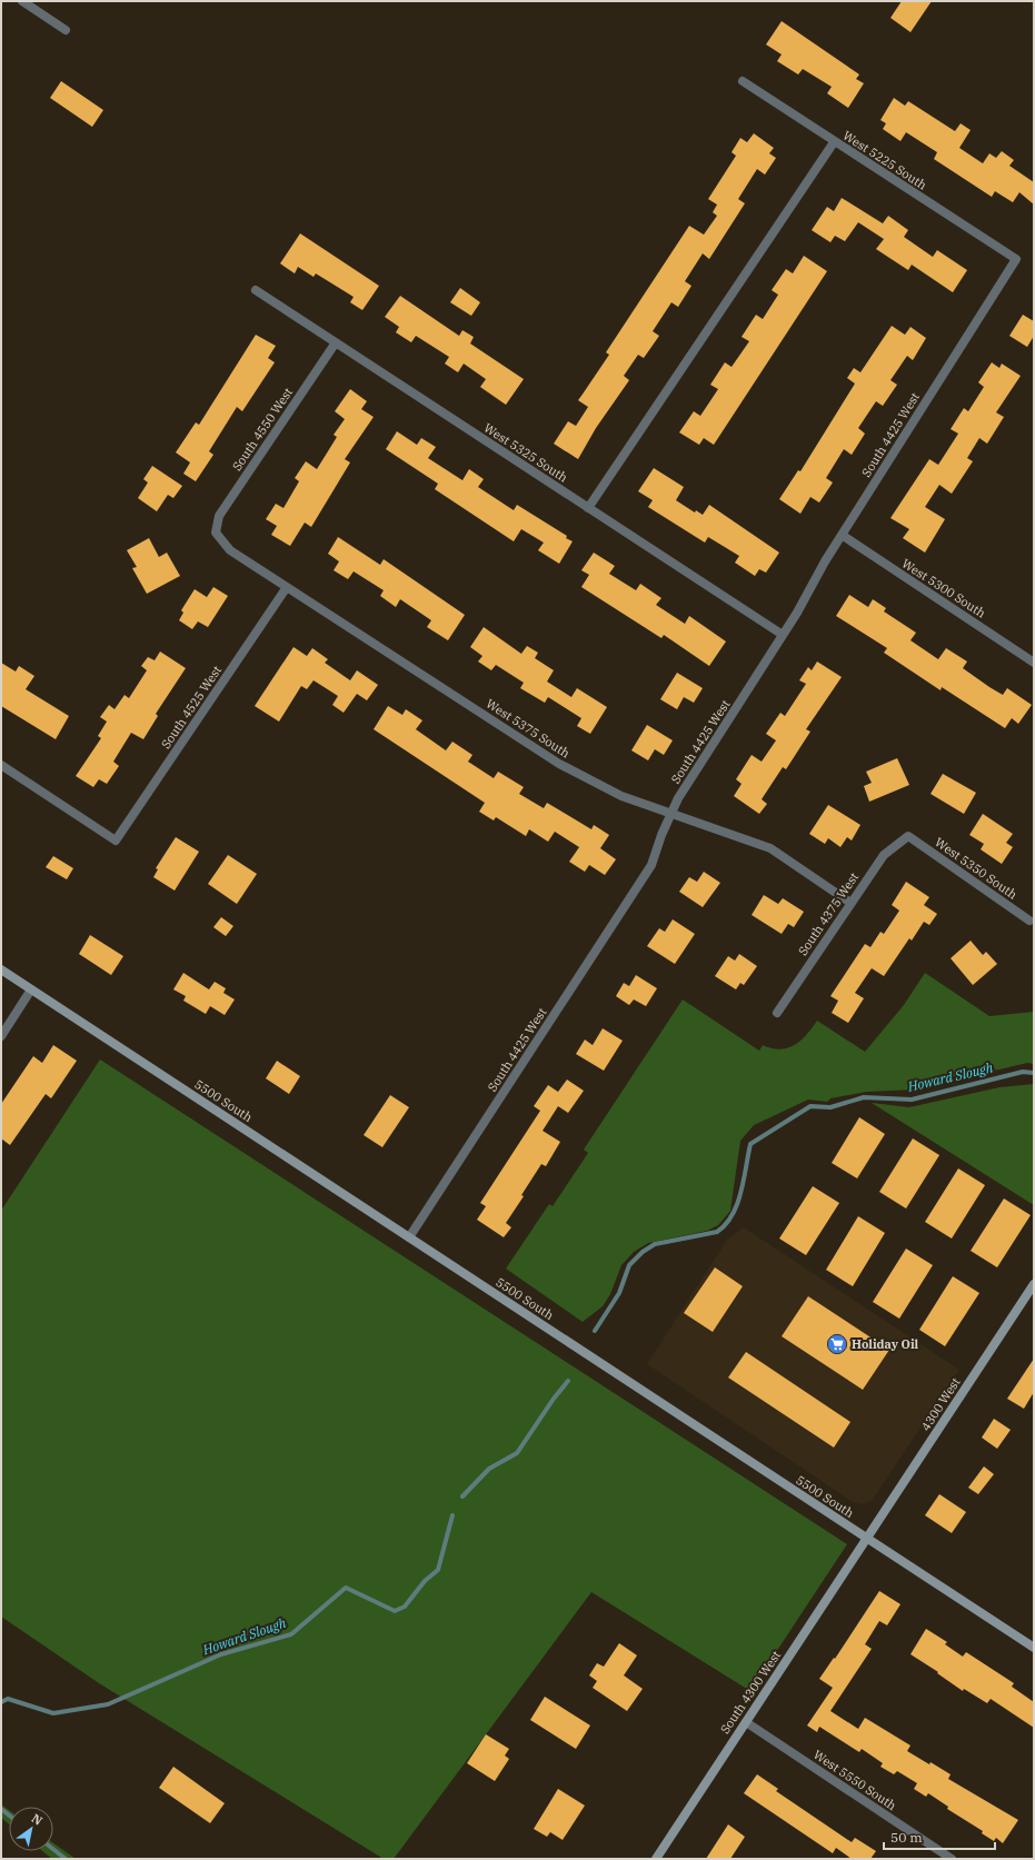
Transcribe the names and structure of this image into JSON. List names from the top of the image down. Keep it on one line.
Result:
{"streets":{"main road":["5500 South","4300 West","South 4300 West"],"street":["West 5225 South","South 4550 West","South 4425 West","West 5325 South","West 5300 South","South 4525 West","West 5375 South","West 5350 South","South 4375 West","West 5550 South"]},"crossings":[["West 5225 South","South 4425 West"],["South 4550 West","West 5325 South"],["South 4550 West","West 5375 South"],["South 4425 West","West 5325 South"],["South 4425 West","West 5300 South"],["South 4425 West","West 5375 South"],["South 4425 West","5500 South"],["South 4525 West","West 5375 South"],["West 5375 South","South 4375 West"],["West 5350 South","South 4375 West"],["5500 South","4300 West"],["5500 South","South 4300 West"],["4300 West","South 4300 West"],["South 4300 West","West 5550 South"]],"water":["Howard Slough"],"places":{"supermarket":["Holiday Oil"]},"scale_bar":"50 m","north":"top right"}
